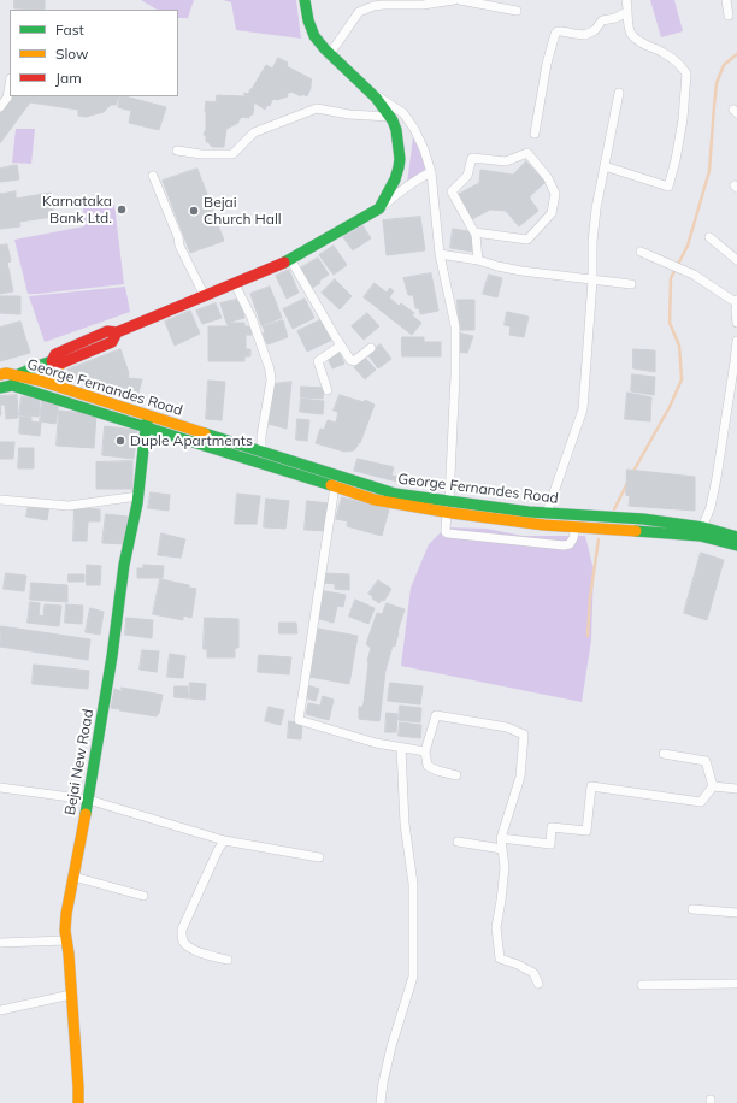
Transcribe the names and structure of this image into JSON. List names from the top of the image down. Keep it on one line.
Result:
{"streets":{"main road":["George Fernandes Road","Bejai New Road"]},"crossings":[["George Fernandes Road","Bejai New Road"]],"places":["Karnataka Bank Ltd.","Bejai Church Hall","Duple Apartments"],"legend":["Fast","Slow","Jam"]}
